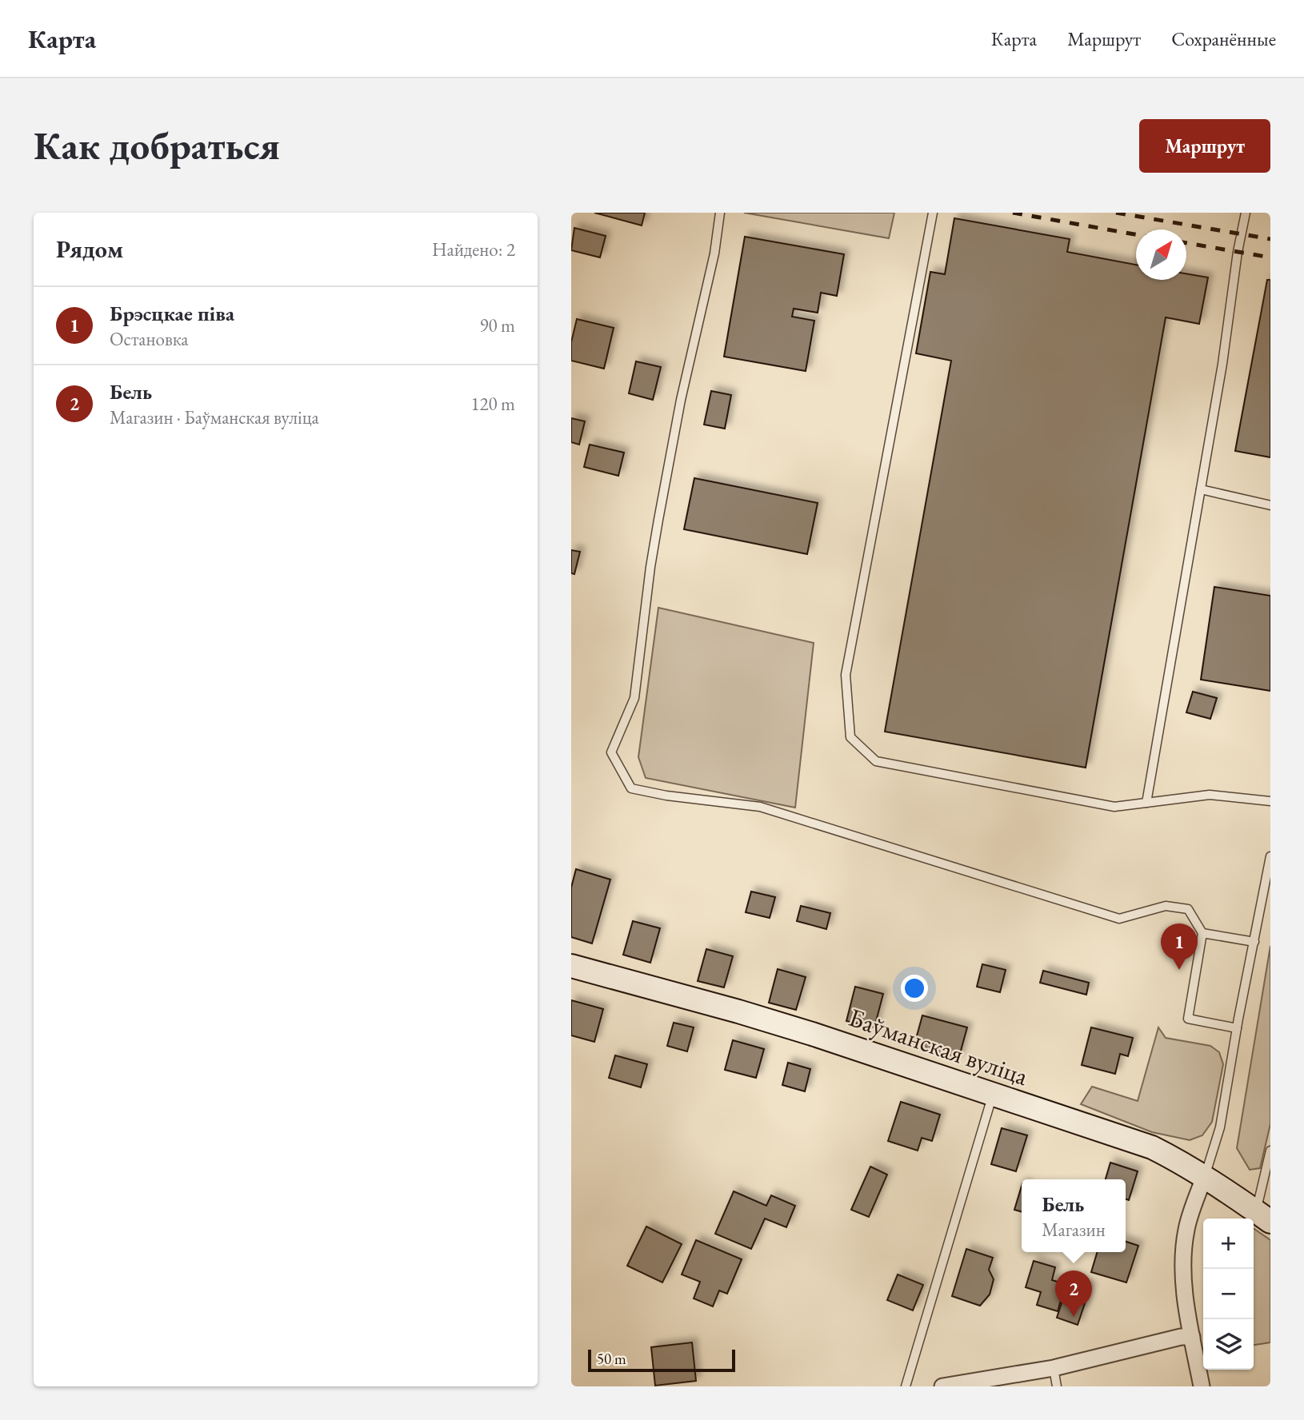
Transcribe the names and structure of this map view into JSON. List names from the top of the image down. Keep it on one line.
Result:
{"streets":{"street":["Баўманская вуліца"]},"scale_bar":"50 m","north":"top right","page":{"header":"Карта","nav":["Карта","Маршрут","Сохранённые"],"buttons":"Маршрут","title":"Как добраться","heading":["Рядом","Найдено: 2"],"list":[{"mark":"1","name":"Брэсцкае піва","note":"Остановка","value":"90 m"},{"mark":"2","name":"Бель","note":"Магазин · Баўманская вуліца","value":"120 m"}],"pins":["1","2"],"popup":["Бель","Магазин"],"map_buttons":["+","−"],"scale":"50 m"}}
